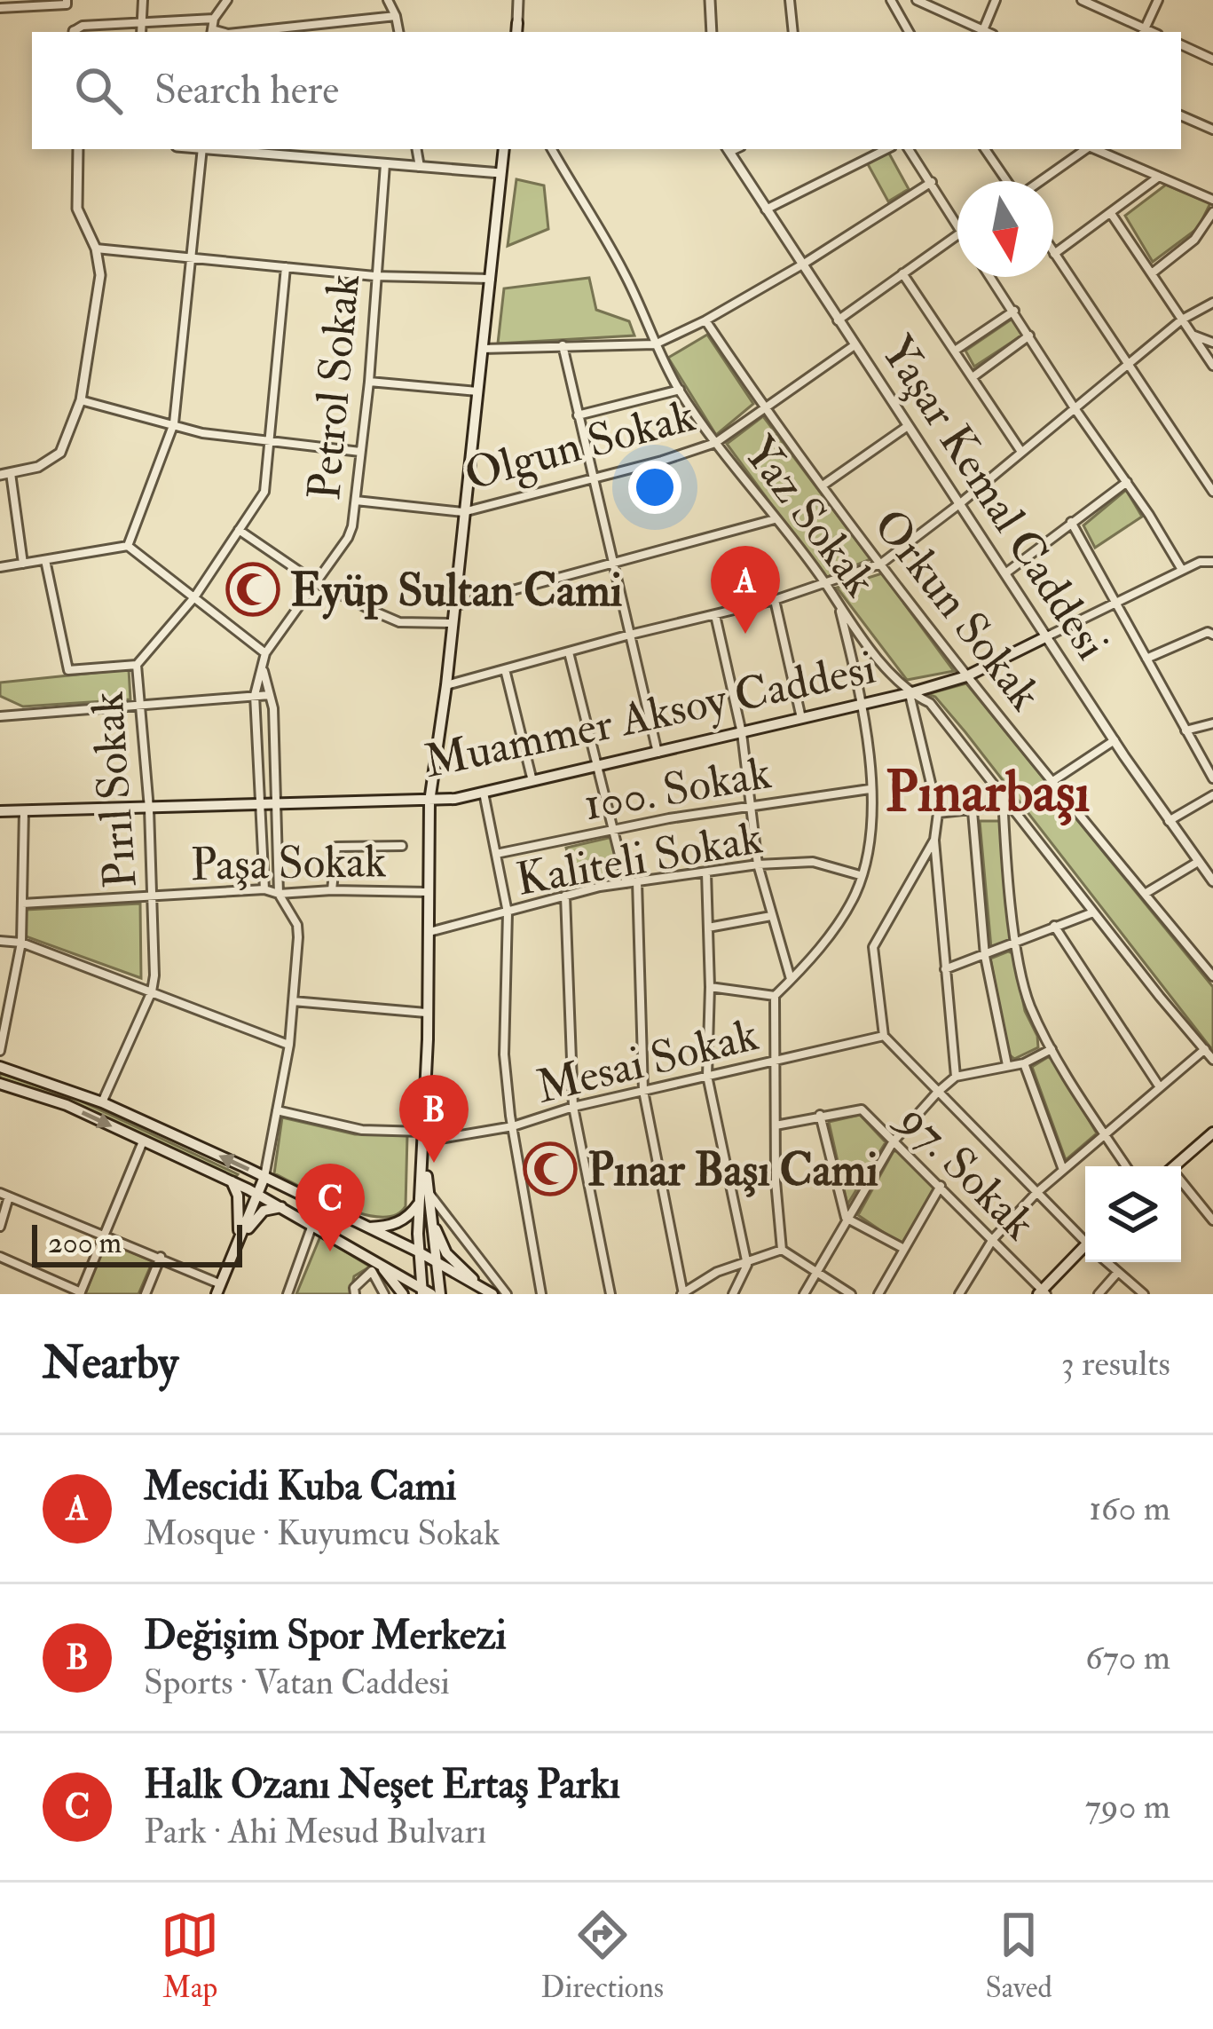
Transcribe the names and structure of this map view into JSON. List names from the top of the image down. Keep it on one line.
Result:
{"streets":{"main road":["Muammer Aksoy Caddesi"],"street":["Petrol Sokak","Olgun Sokak","Yaşar Kemal Caddesi","Yaz Sokak","Orkun Sokak","100. Sokak","Pırıl Sokak","Kaliteli Sokak","Paşa Sokak","Mesai Sokak","97. Sokak"]},"crossings":[["Petrol Sokak","Olgun Sokak"],["Olgun Sokak","Yaşar Kemal Caddesi"],["Olgun Sokak","Yaz Sokak"],["Olgun Sokak","Orkun Sokak"],["Yaşar Kemal Caddesi","Muammer Aksoy Caddesi"],["Yaz Sokak","Muammer Aksoy Caddesi"],["Orkun Sokak","Muammer Aksoy Caddesi"],["Muammer Aksoy Caddesi","Pırıl Sokak"],["Pırıl Sokak","Paşa Sokak"]],"districts":["Pınarbaşı"],"places":{"mosque":["Eyüp Sultan Cami","Pınar Başı Cami"]},"scale_bar":"200 m","north":"bottom","page":{"search":"Search here","pins":["A","B","C"],"scale":"200 m","heading":["Nearby","3 results"],"list":[{"mark":"A","name":"Mescidi Kuba Cami","note":"Mosque · Kuyumcu Sokak","value":"160 m"},{"mark":"B","name":"Değişim Spor Merkezi","note":"Sports · Vatan Caddesi","value":"670 m"},{"mark":"C","name":"Halk Ozanı Neşet Ertaş Parkı","note":"Park · Ahi Mesud Bulvarı","value":"790 m"}],"nav":["Map","Directions","Saved"]}}
